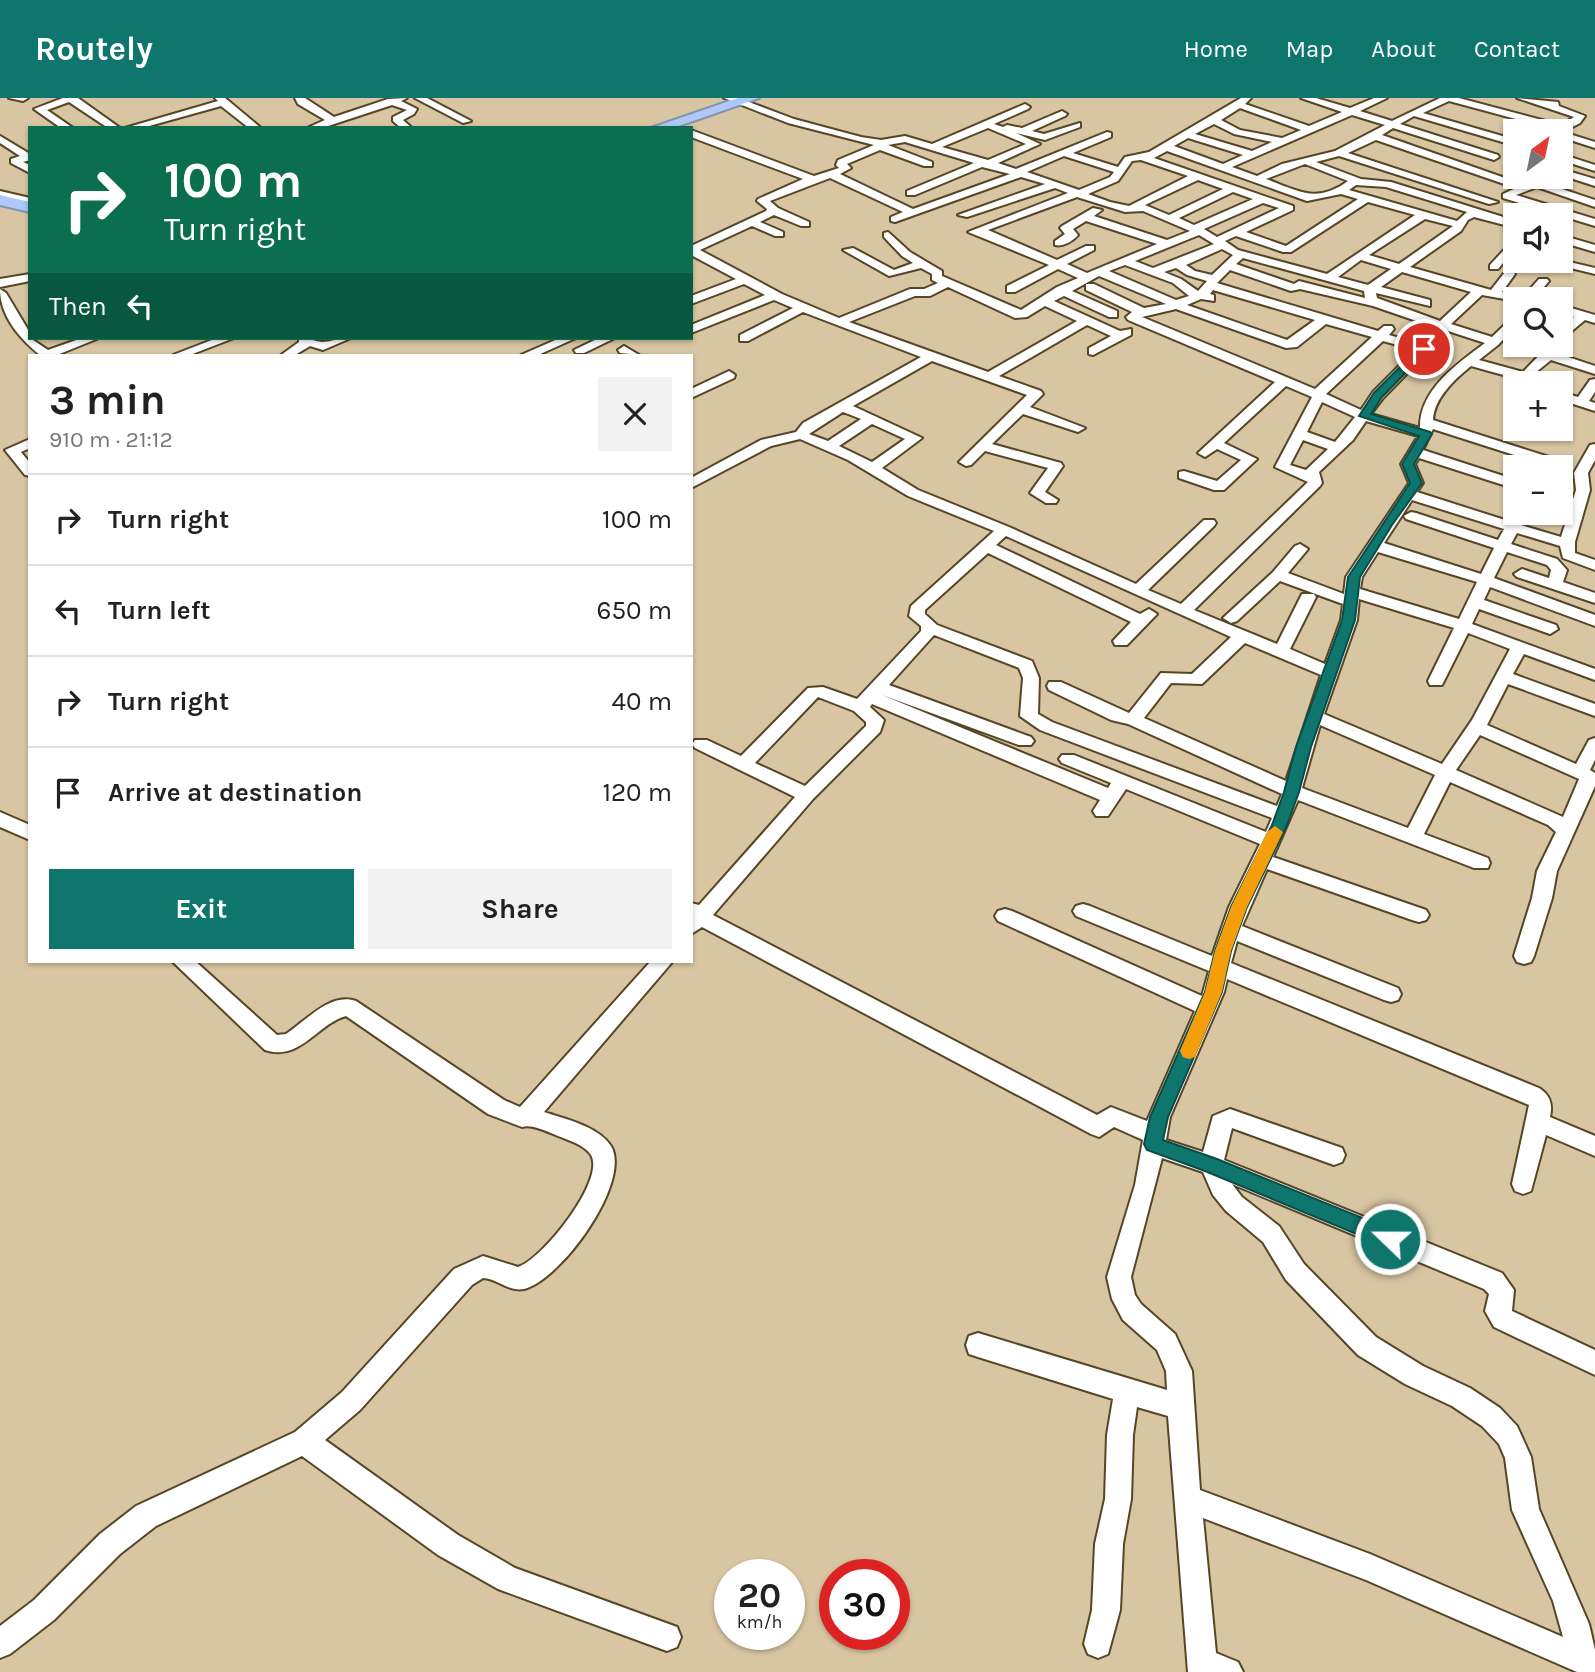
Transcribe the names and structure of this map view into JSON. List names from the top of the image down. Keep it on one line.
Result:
{"north":"top right","page":{"header":"Routely","nav":["Home","Map","About","Contact"],"map_buttons":["+","−"],"turn":["100 m","Turn right"],"then":"Then","heading":["3 min","910 m · 21:12"],"list":[{"name":"Turn right","value":"100 m"},{"name":"Turn left","value":"650 m"},{"name":"Turn right","value":"40 m"},{"name":"Arrive at destination","value":"120 m"}],"buttons":["Exit","Share"],"speed":"20 km/h","limit":"30"}}
